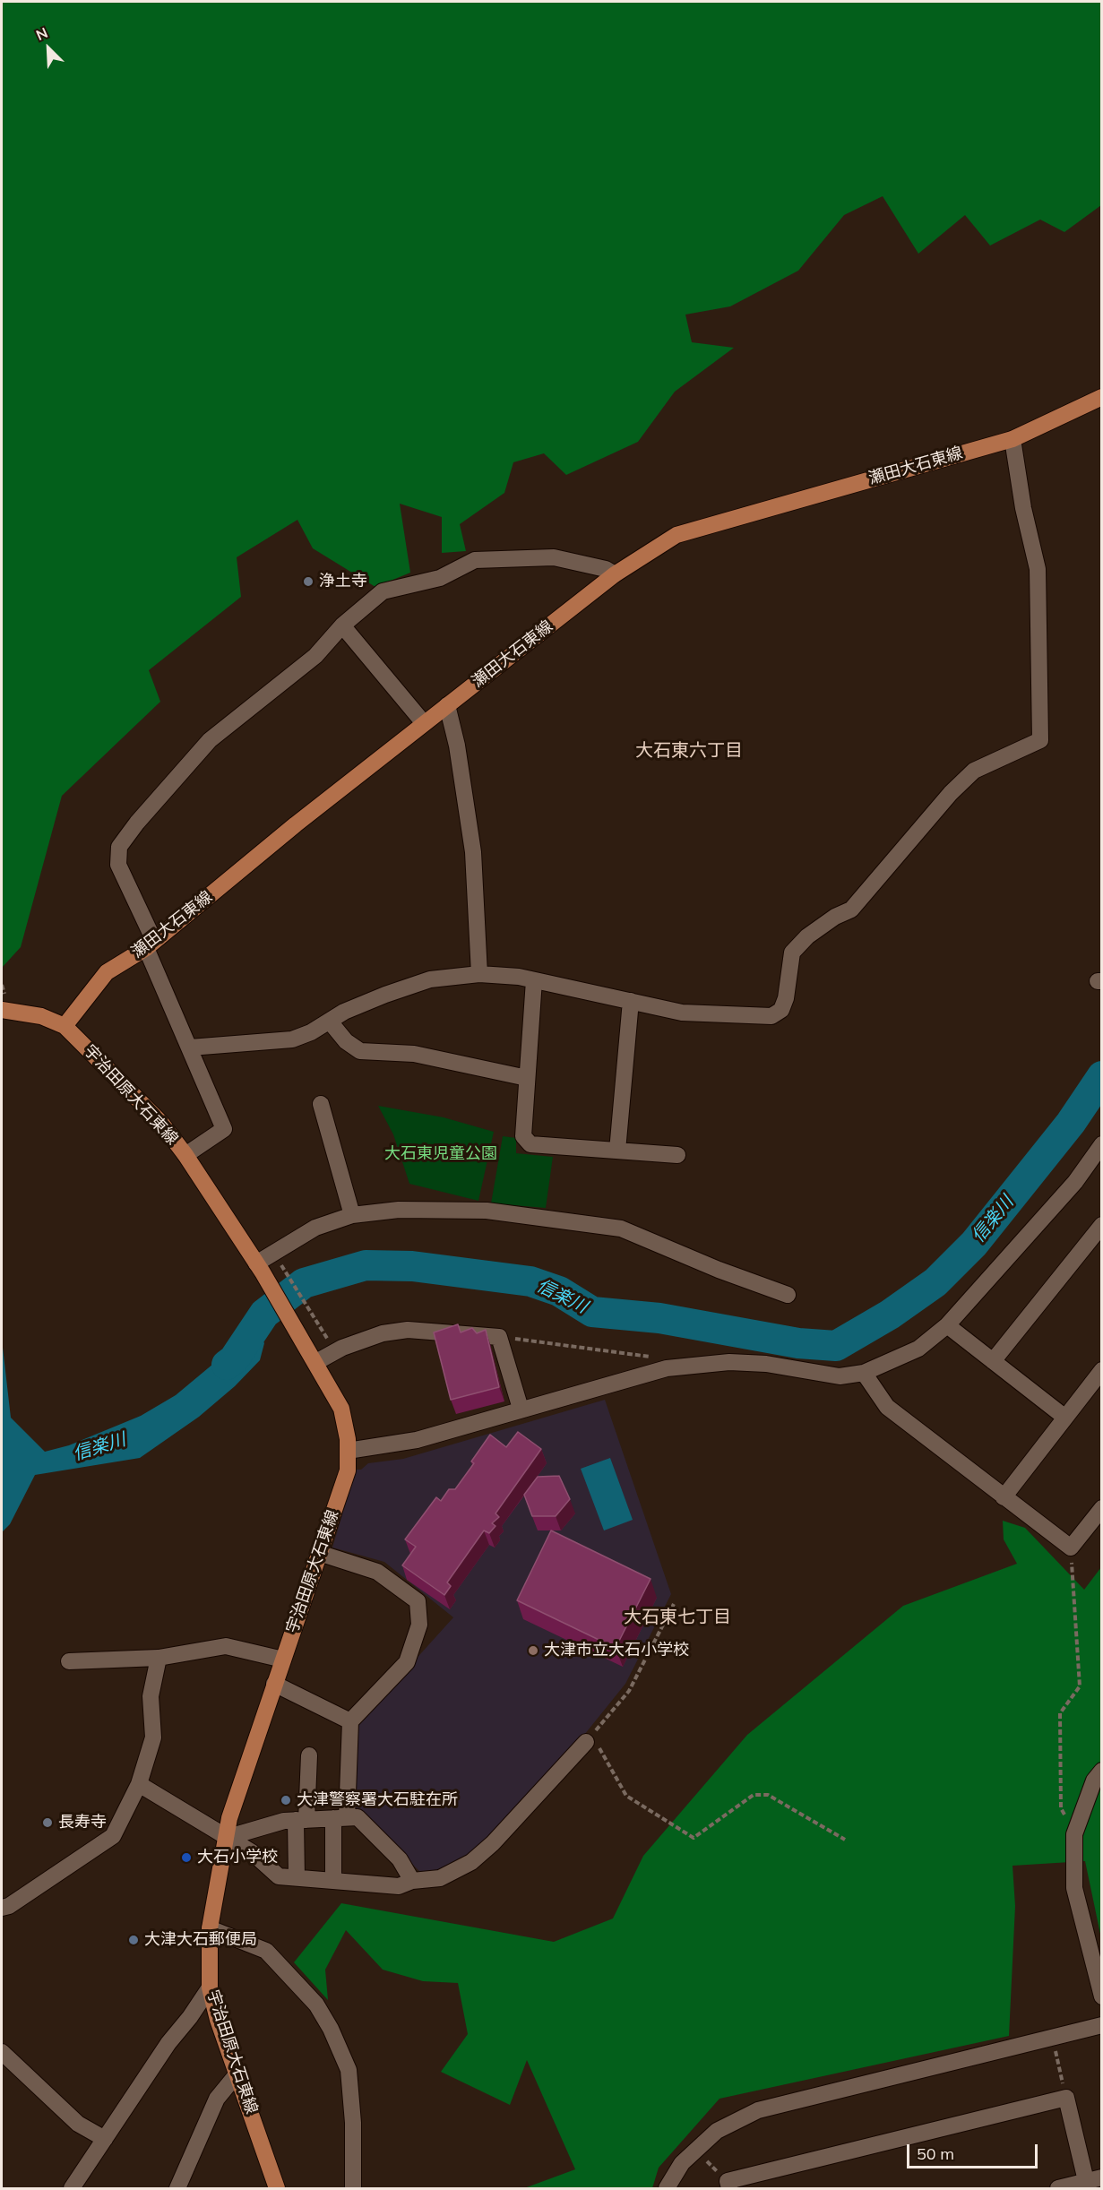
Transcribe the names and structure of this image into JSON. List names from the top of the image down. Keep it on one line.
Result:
{"streets":{"main road":["瀬田大石東線","宇治田原大石東線"]},"crossings":[["瀬田大石東線","宇治田原大石東線"]],"districts":["大石東六丁目","大石東七丁目"],"water":["信楽川"],"parks":["大石東児童公園"],"places":["浄土寺","大津市立大石小学校","大津警察署大石駐在所","長寿寺","大石小学校","大津大石郵便局"],"scale_bar":"50 m","north":"top left"}
